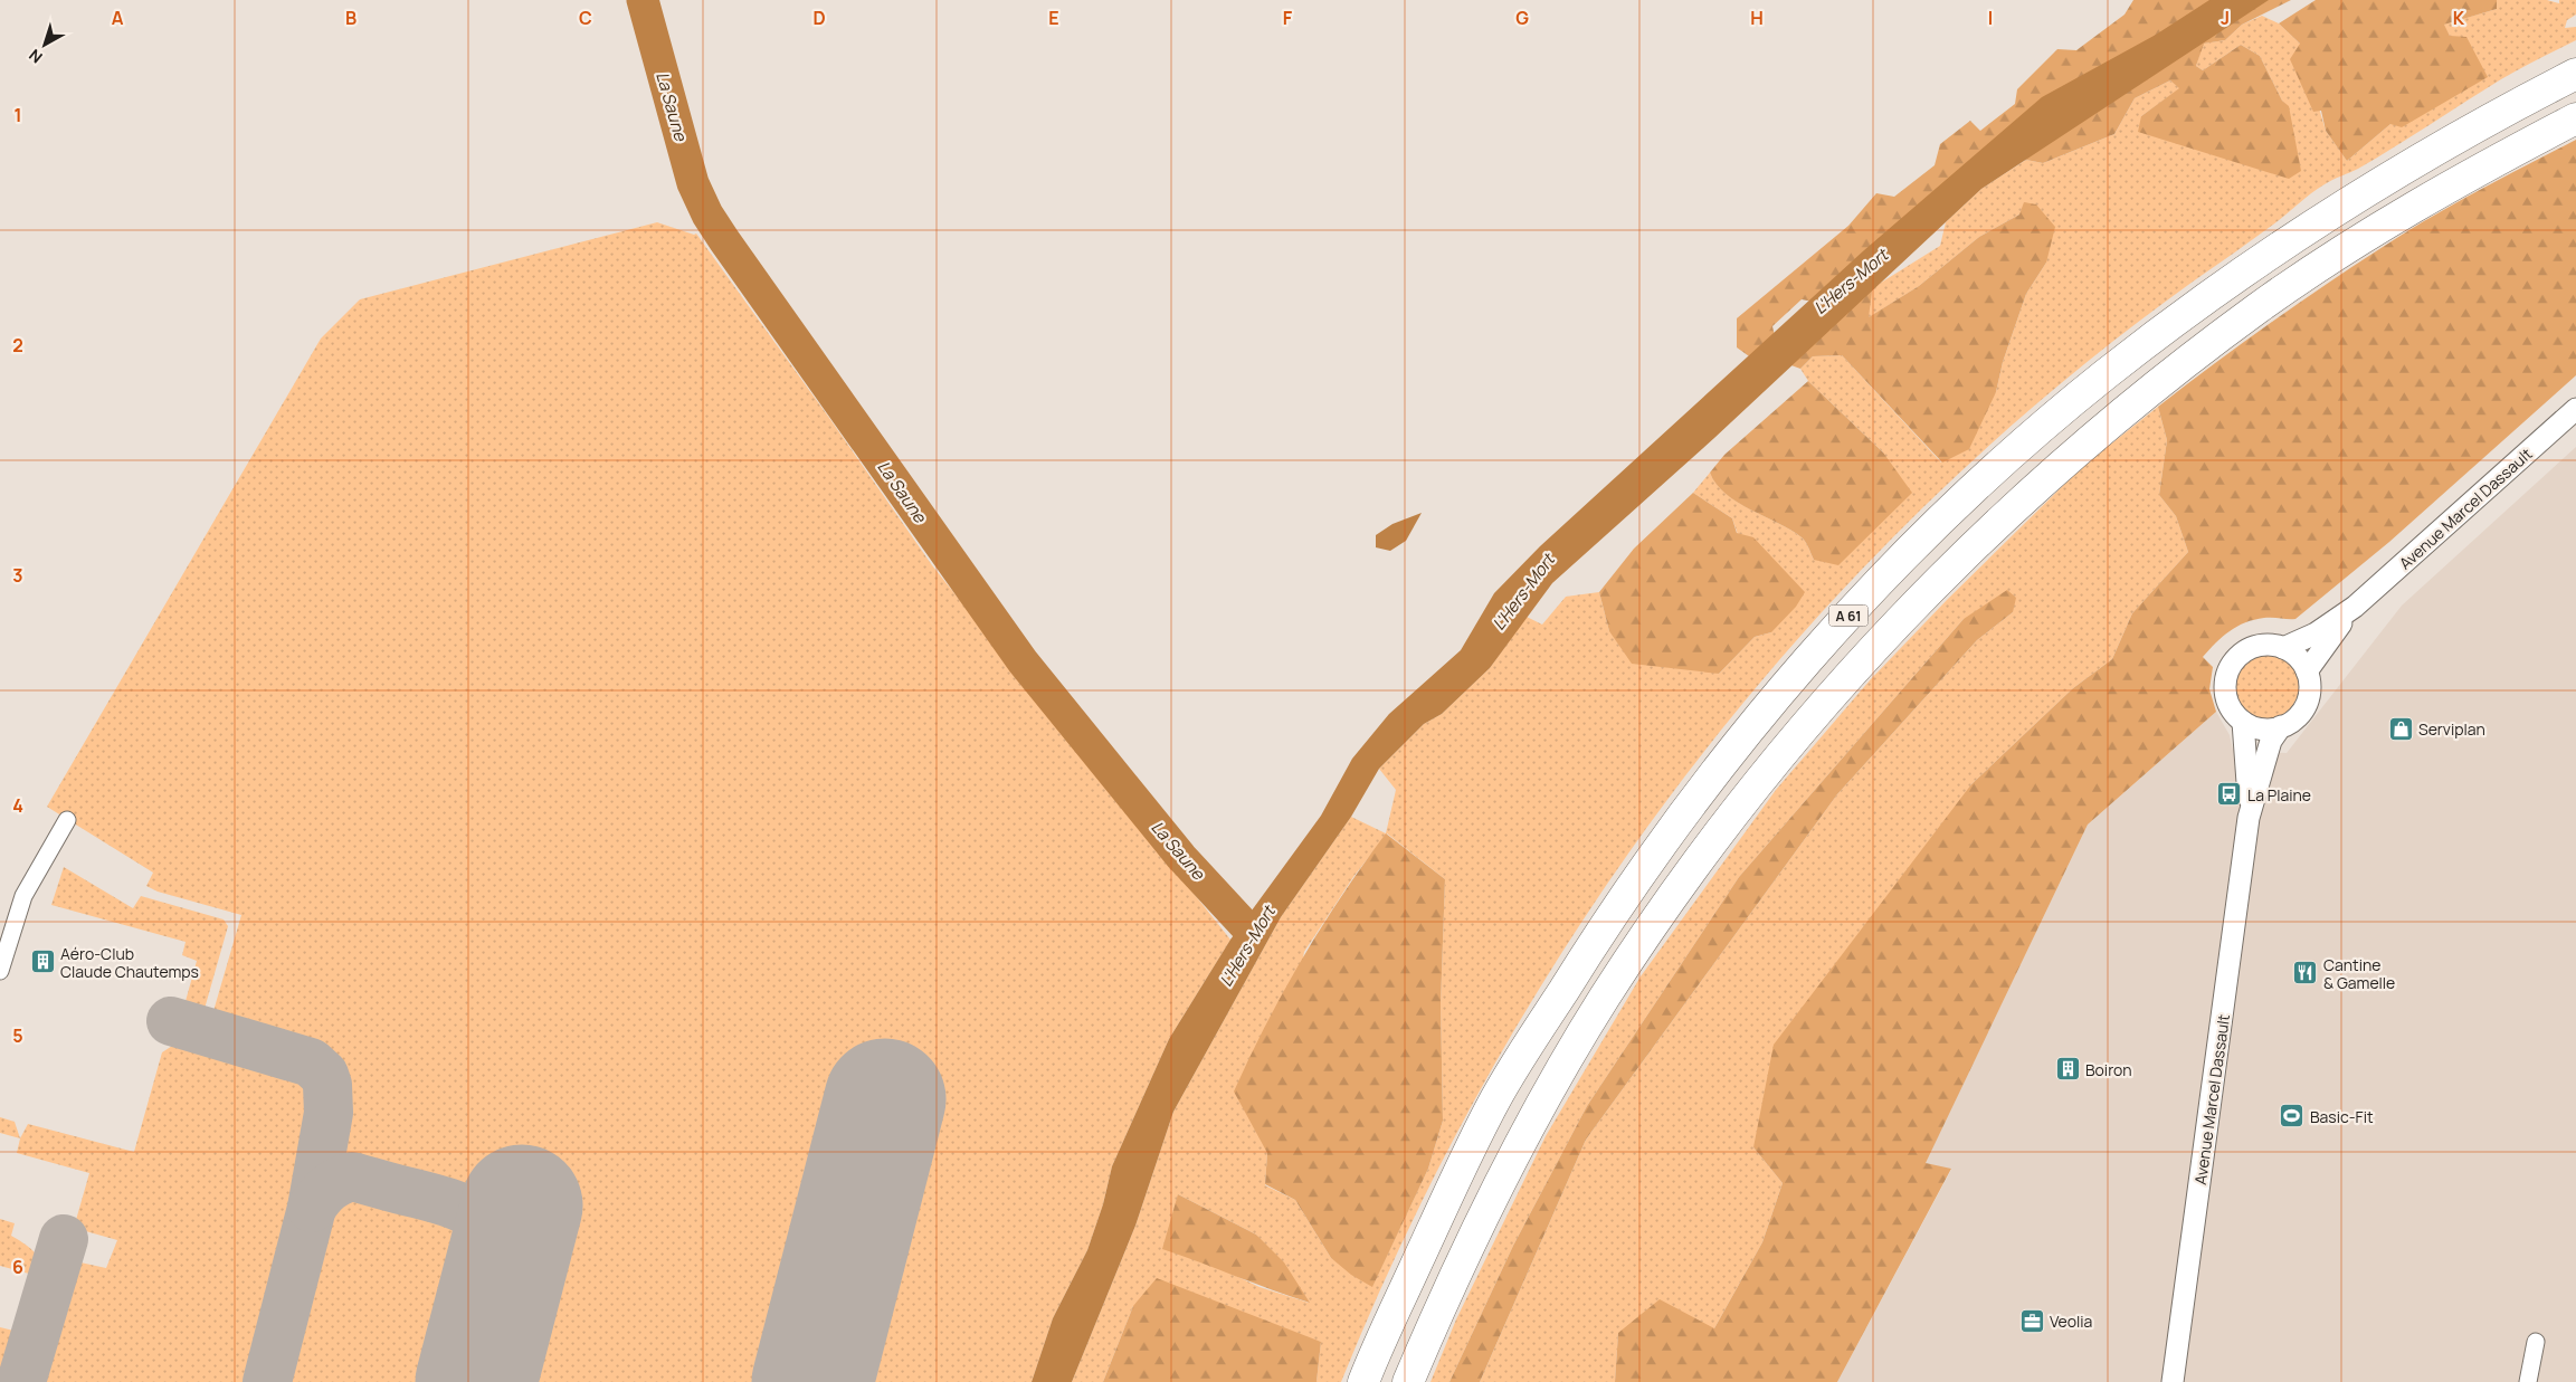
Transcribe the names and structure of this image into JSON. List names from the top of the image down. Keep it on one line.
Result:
{"streets":{"highway":["A 61"],"street":["Avenue Marcel Dassault"]},"water":["La Saune","L'Hers-Mort"],"places":{"shop":["Serviplan"],"bus stop":["La Plaine"],"building":["Aéro-Club Claude Chautemps","Boiron"],"restaurant":["Cantine & Gamelle"],"sports":["Basic-Fit"],"office":["Veolia"]},"north":"bottom left","grid":{"columns":["A","B","C","D","E","F","G","H","I","J","K"],"rows":["1","2","3","4","5","6"]}}
